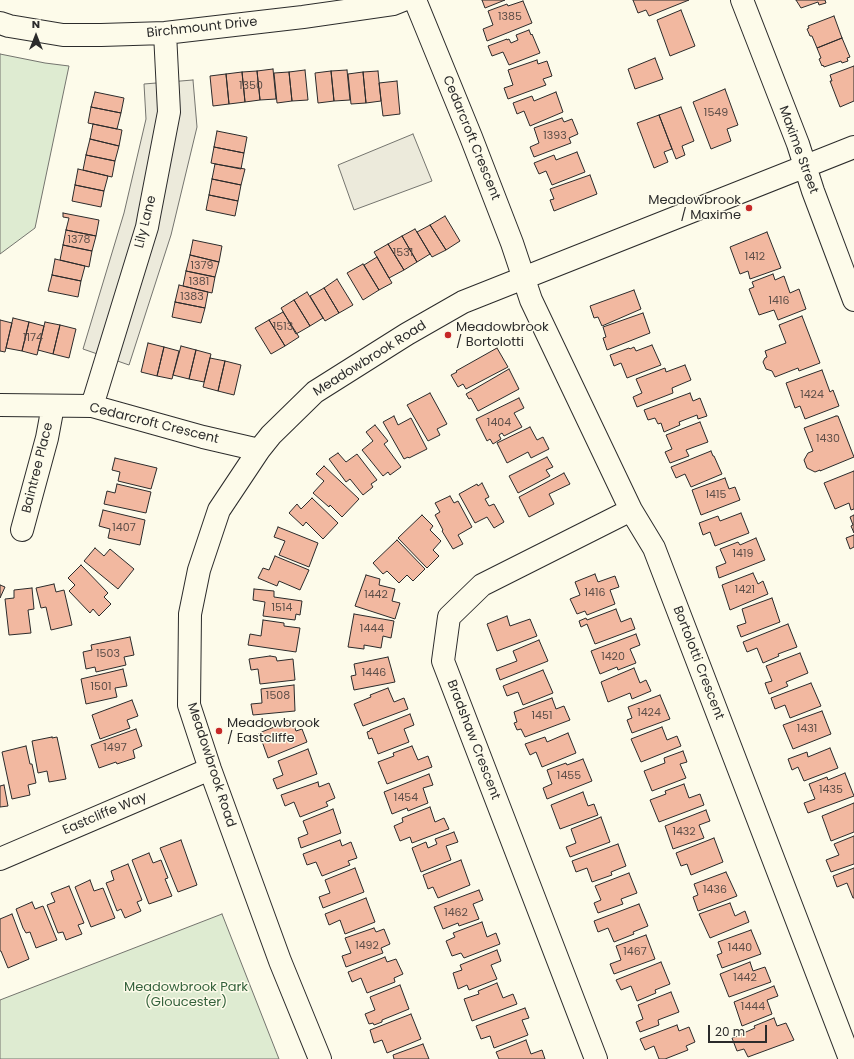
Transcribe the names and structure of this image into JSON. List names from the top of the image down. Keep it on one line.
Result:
{"streets":{"street":["Birchmount Drive","Cedarcroft Crescent","Maxime Street","Lily Lane","Meadowbrook Road","Baintree Place","Bortolotti Crescent","Bradshaw Crescent","Eastcliffe Way"]},"crossings":[["Birchmount Drive","Lily Lane"],["Cedarcroft Crescent","Lily Lane"],["Cedarcroft Crescent","Meadowbrook Road"],["Cedarcroft Crescent","Baintree Place"],["Cedarcroft Crescent","Bortolotti Crescent"],["Maxime Street","Meadowbrook Road"],["Meadowbrook Road","Bortolotti Crescent"],["Meadowbrook Road","Eastcliffe Way"],["Bortolotti Crescent","Bradshaw Crescent"]],"parks":["Meadowbrook Park (Gloucester)"],"places":["Meadowbrook / Maxime","Meadowbrook / Bortolotti","Meadowbrook / Eastcliffe"],"house_numbers":["1385","1350","1549","1393","1378","1531","1412","1379","1381","1383","1416","1513","1174","1424","1404","1430","1415","1407","1419","1421","1416","1442","1514","1444","1503","1420","1446","1501","1508","1424","1451","1431","1497","1455","1435","1454","1432","1436","1462","1492","1440","1467","1442","1444"],"scale_bar":"20 m","north":"top"}
